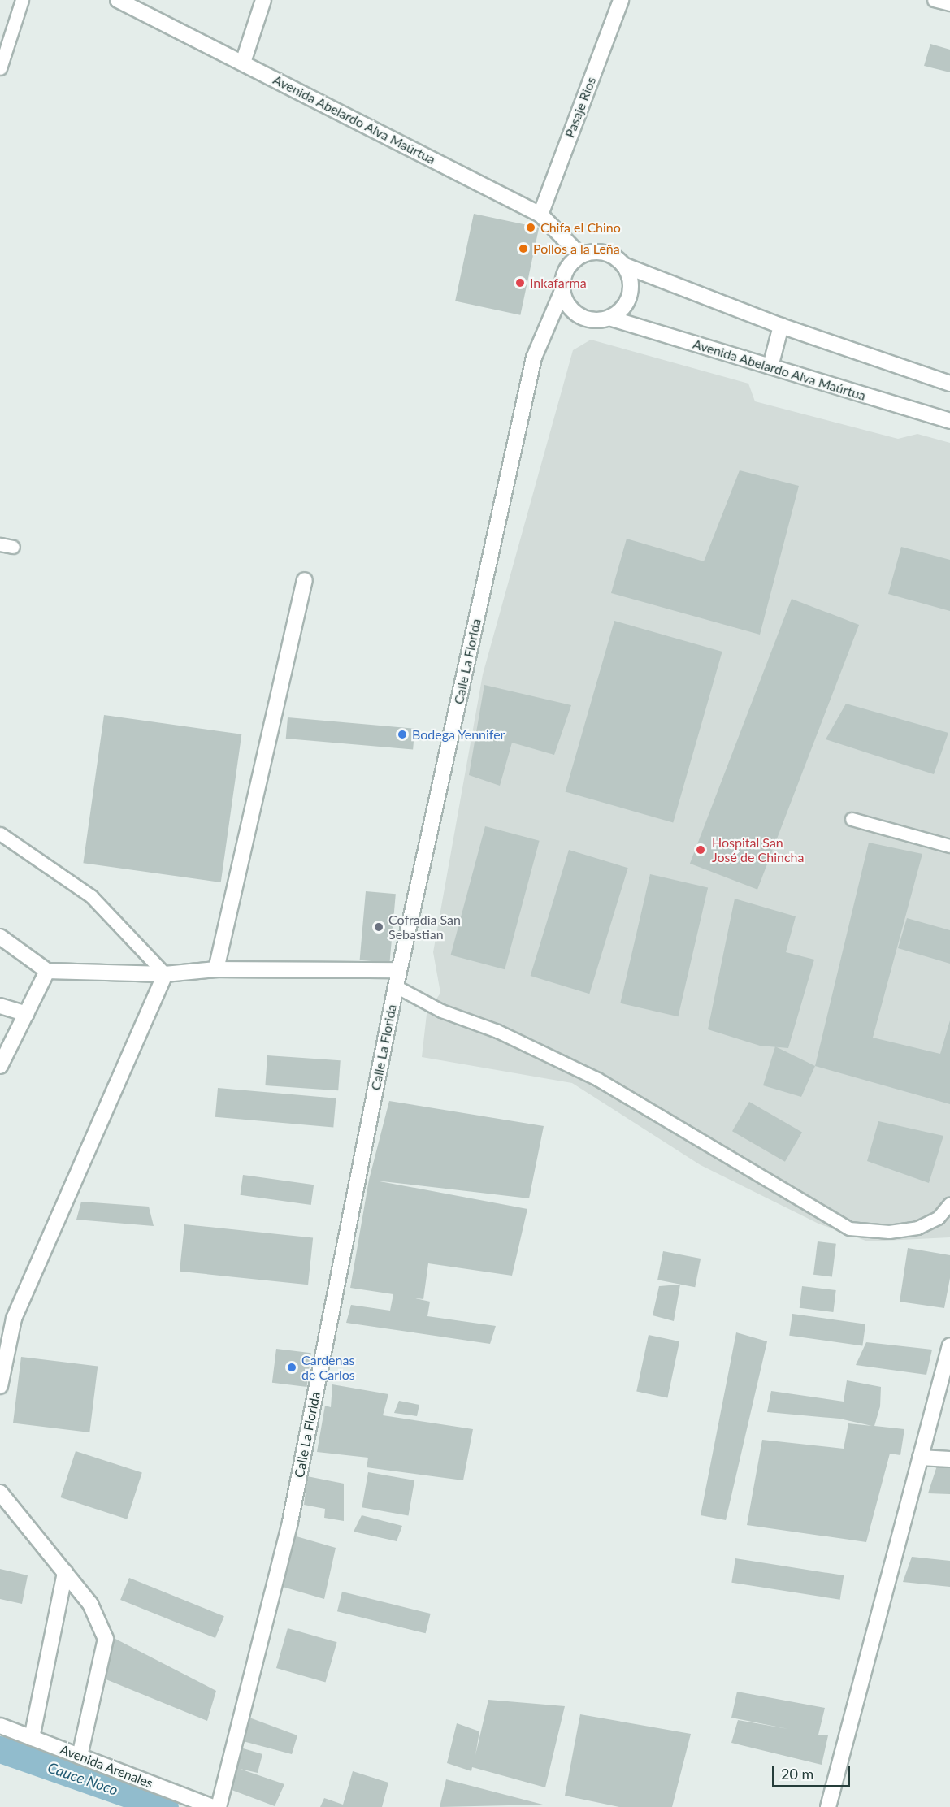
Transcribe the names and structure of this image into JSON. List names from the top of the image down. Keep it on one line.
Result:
{"streets":{"street":["Pasaje Rios","Avenida Abelardo Alva Maúrtua","Calle La Florida","Avenida Arenales"]},"crossings":[["Pasaje Rios","Avenida Abelardo Alva Maúrtua"],["Avenida Abelardo Alva Maúrtua","Calle La Florida"]],"water":["Cauce Noco"],"places":["Chifa el Chino","Pollos a la Leña","Inkafarma","Bodega Yennifer","Hospital San José de Chincha","Cofradia San Sebastian","Cardenas de Carlos"],"scale_bar":"20 m"}
